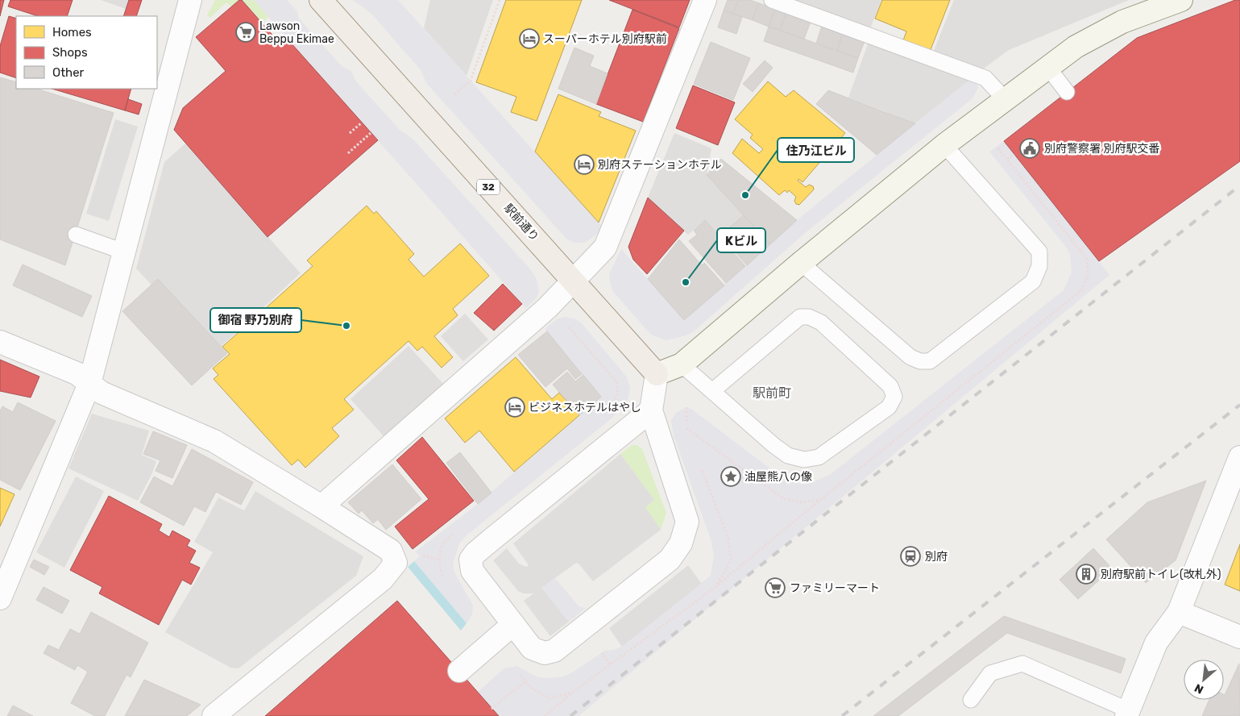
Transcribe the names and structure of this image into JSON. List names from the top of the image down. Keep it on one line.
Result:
{"streets":{"main road":["32","駅前通り"]},"districts":["駅前町"],"places":{"supermarket":["Lawson Beppu Ekimae","ファミリーマート"],"hotel":["スーパーホテル別府駅前","別府ステーションホテル","ビジネスホテルはやし"],"public building":["別府警察署 別府駅交番"],"other":["住乃江ビル","Kビル","御宿 野乃別府"],"place":["油屋熊八の像"],"station":["別府"],"building":["別府駅前トイレ(改札外)"]},"legend":["Homes","Shops","Other"],"north":"bottom left"}
